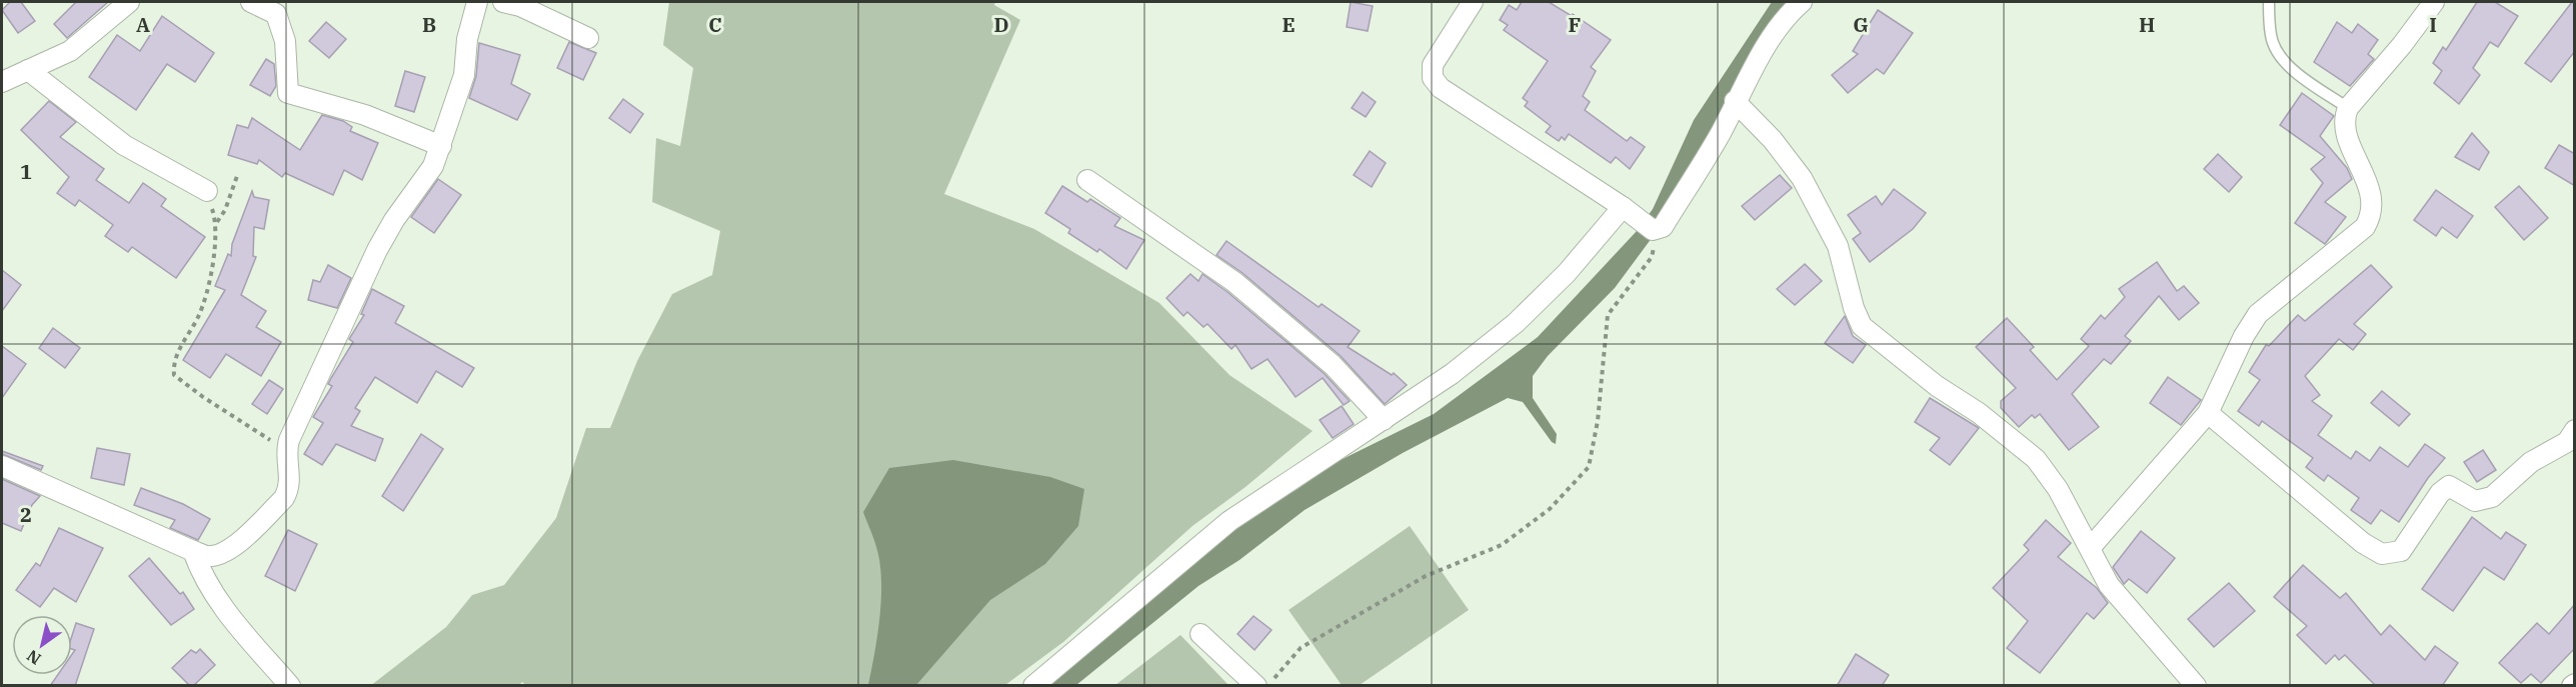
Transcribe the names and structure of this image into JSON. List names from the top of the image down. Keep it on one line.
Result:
{"north":"bottom left","grid":{"columns":["A","B","C","D","E","F","G","H","I"],"rows":["1","2"]}}
